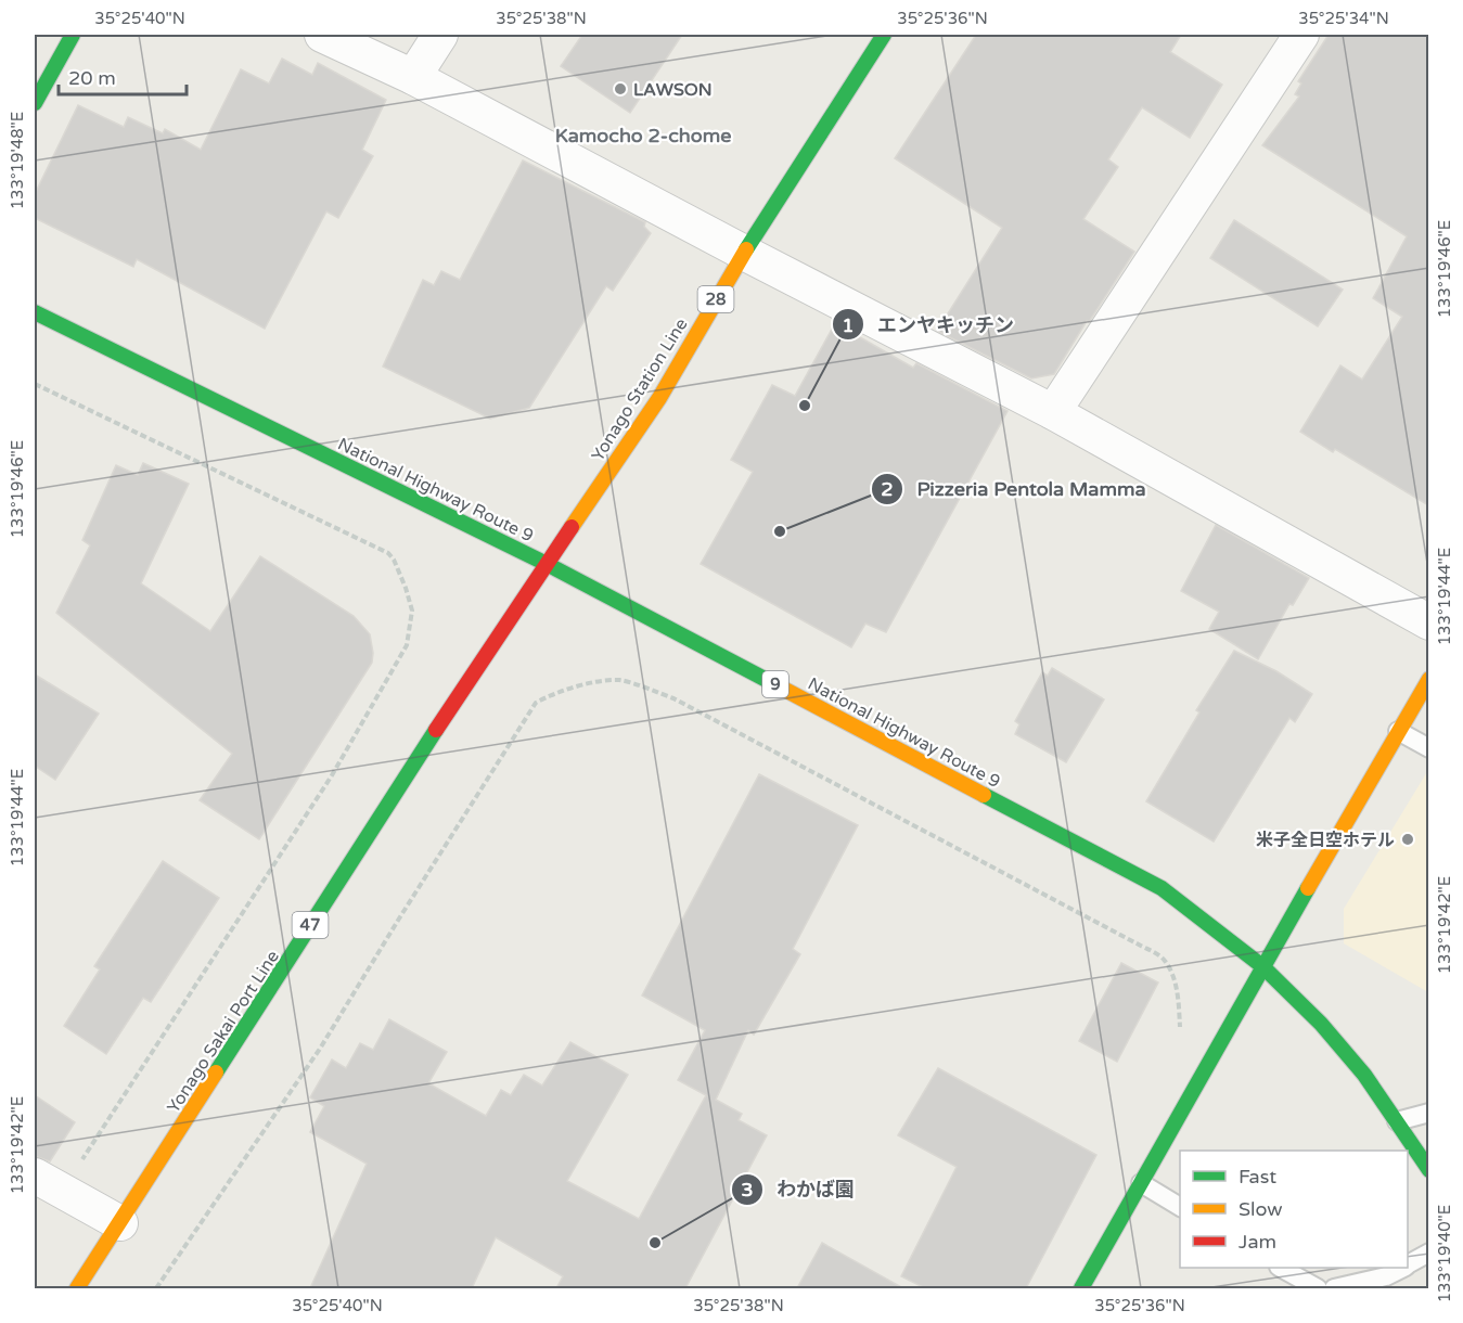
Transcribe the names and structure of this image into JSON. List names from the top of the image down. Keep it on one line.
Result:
{"streets":{"main road":["28","Yonago Station Line","National Highway Route 9","9","47","Yonago Sakai Port Line"]},"crossings":[["Yonago Station Line","National Highway Route 9"],["Yonago Station Line","Yonago Sakai Port Line"],["National Highway Route 9","Yonago Sakai Port Line"]],"districts":["Kamocho 2-chome"],"places":["LAWSON","エンヤキッチン","Pizzeria Pentola Mamma","米子全日空ホテル","わかば園"],"legend":["Fast","Slow","Jam"],"scale_bar":"20 m","coordinates":["35°25'40\"N","35°25'38\"N","35°25'36\"N","35°25'34\"N","133°19'48\"E","133°19'46\"E","133°19'44\"E","133°19'42\"E","133°19'40\"E"]}
